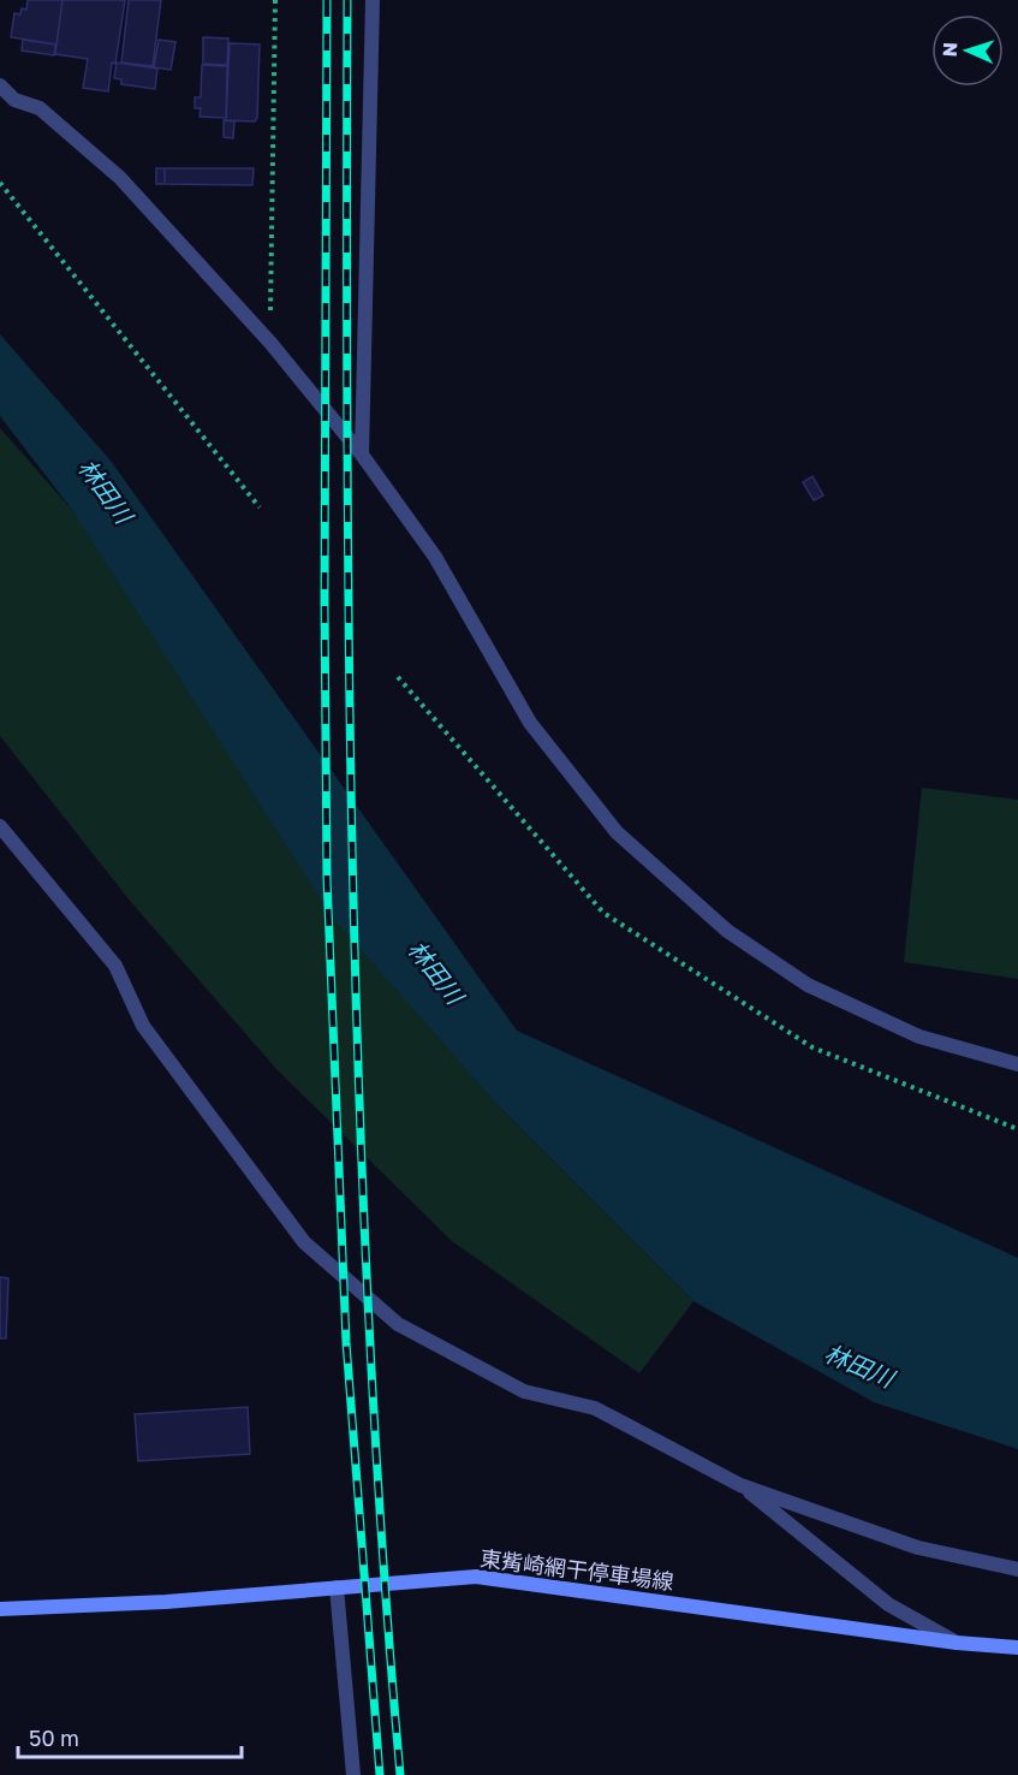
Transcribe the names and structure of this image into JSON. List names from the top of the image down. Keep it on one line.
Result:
{"streets":{"main road":["東觜崎網干停車場線"]},"water":["林田川"],"scale_bar":"50 m","north":"left"}
